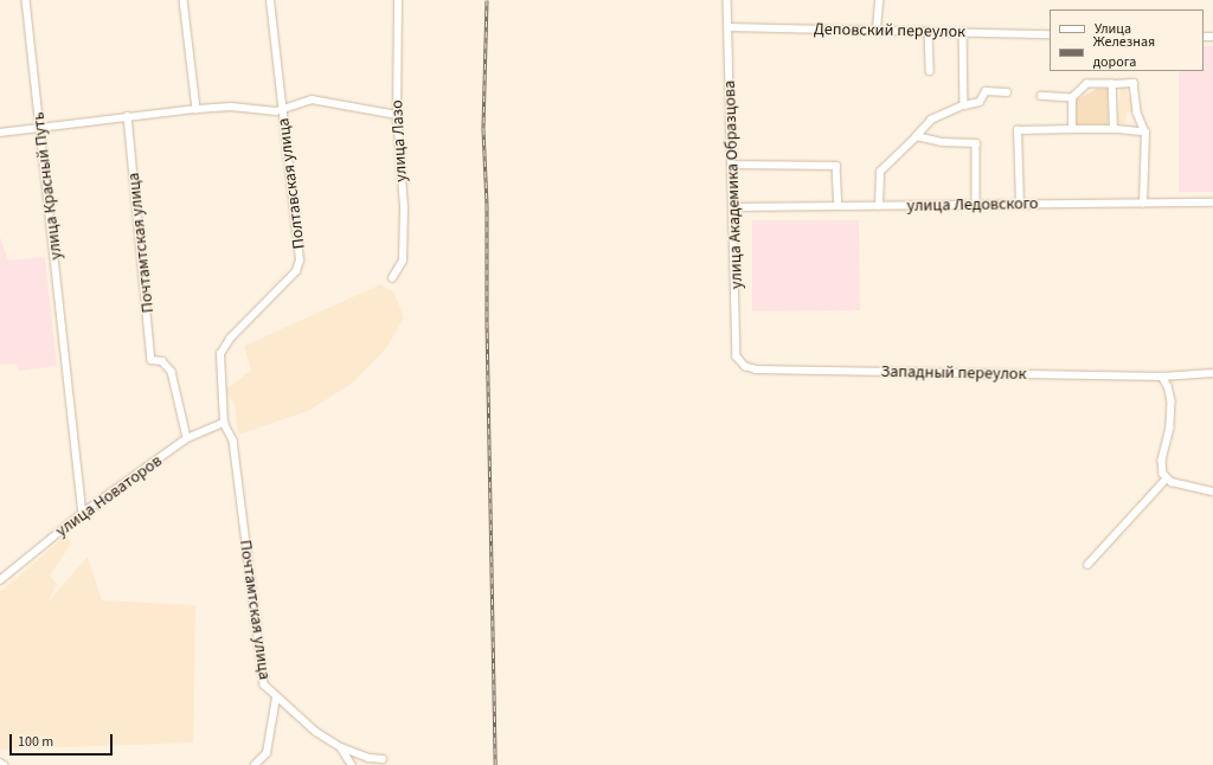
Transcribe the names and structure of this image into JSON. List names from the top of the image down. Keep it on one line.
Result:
{"streets":{"street":["Деповский переулок","улица Лазо","Полтавская улица","улица Академика Образцова","улица Красный Путь","улица Ледовского","Почтамтская улица","Западный переулок","улица Новаторов"]},"crossings":[["Деповский переулок","улица Академика Образцова"],["Полтавская улица","Почтамтская улица"],["Полтавская улица","улица Новаторов"],["улица Академика Образцова","улица Ледовского"],["улица Академика Образцова","Западный переулок"],["улица Красный Путь","улица Новаторов"],["Почтамтская улица","улица Новаторов"]],"legend":["Улица","Железная дорога"],"scale_bar":"100 m"}
